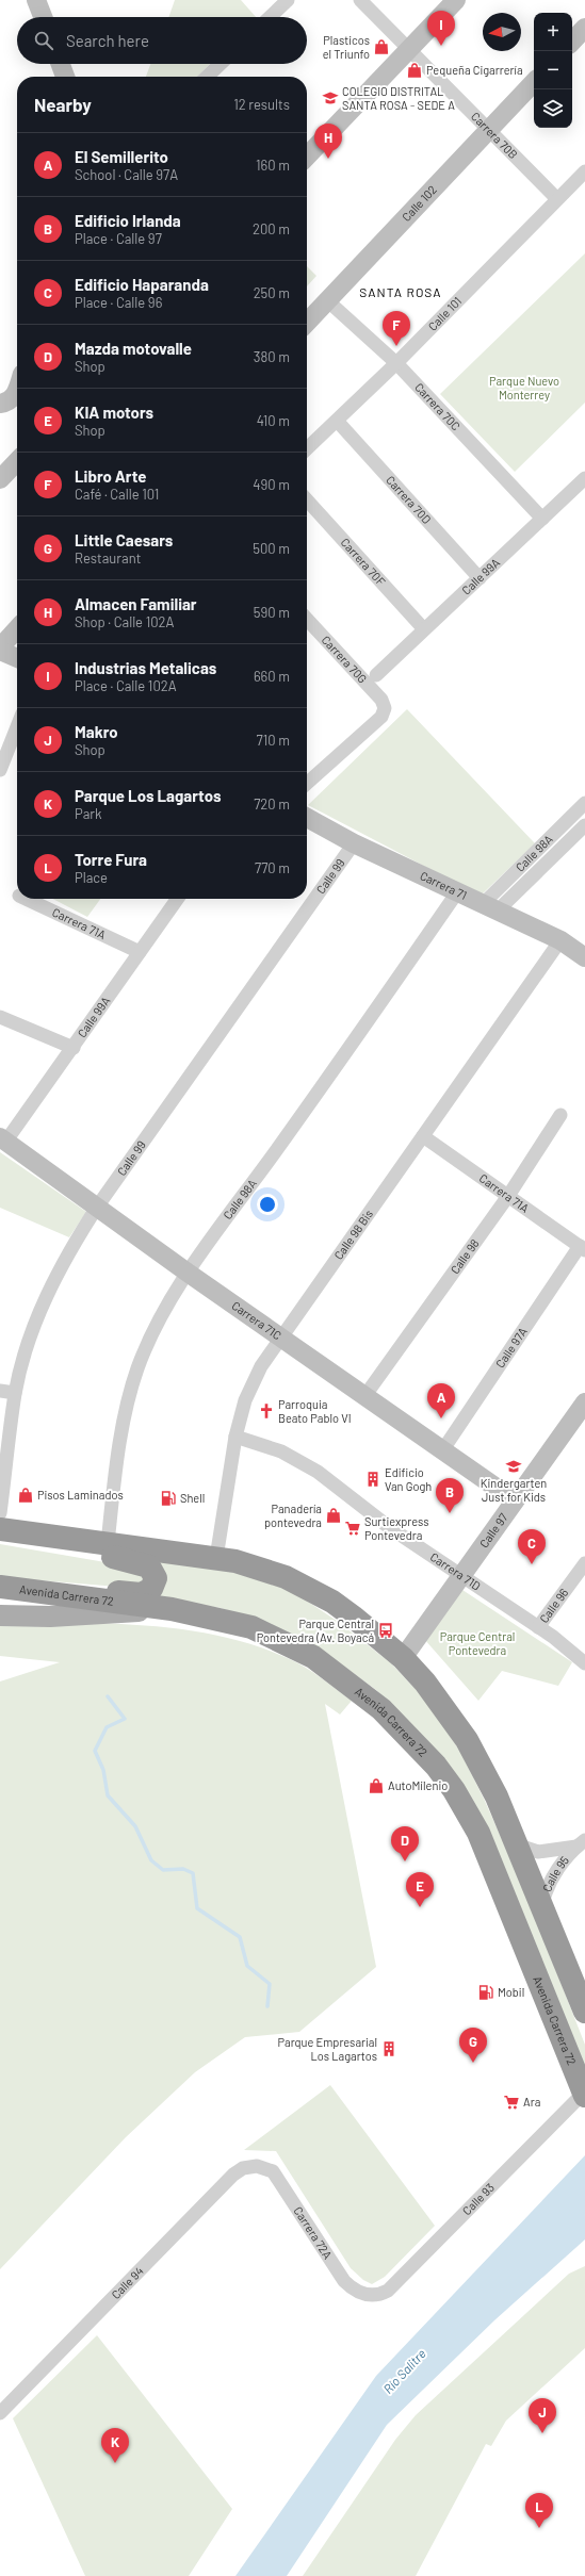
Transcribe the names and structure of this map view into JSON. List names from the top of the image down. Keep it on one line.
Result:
{"streets":{"highway":["Avenida Carrera 72"],"street":["Carrera 70B","Calle 102","Calle 101","Carrera 70C","Carrera 70D","Carrera 70F","Calle 99A","Carrera 70G","Calle 98A","Calle 99","Carrera 71","Carrera 71A","Calle 98 Bis","Calle 98","Carrera 71C","Calle 97A","Calle 97","Carrera 71D","Calle 96","Calle 95","Calle 93","Carrera 72A","Calle 94"]},"crossings":[["Carrera 70B","Calle 102"],["Carrera 70B","Calle 101"],["Calle 102","Carrera 70C"],["Calle 101","Carrera 70C"],["Calle 101","Carrera 70D"],["Carrera 70C","Calle 99A"],["Carrera 70D","Calle 99A"],["Carrera 70F","Calle 99A"],["Calle 99A","Carrera 71A"],["Calle 99A","Carrera 71C"],["Calle 98A","Carrera 71"],["Calle 98A","Carrera 71C"],["Calle 99","Carrera 71"],["Calle 99","Carrera 71C"],["Carrera 71","Calle 98 Bis"],["Carrera 71A","Calle 98 Bis"],["Carrera 71A","Calle 98"],["Carrera 71A","Calle 97A"],["Calle 98 Bis","Carrera 71C"],["Calle 98 Bis","Carrera 71D"],["Calle 98","Carrera 71C"],["Carrera 71C","Calle 97A"],["Carrera 71C","Calle 97"],["Calle 97","Carrera 71D"],["Carrera 71D","Calle 96"],["Avenida Carrera 72","Calle 93"],["Calle 93","Carrera 72A"],["Carrera 72A","Calle 94"]],"districts":["SANTA ROSA"],"water":["Río Salitre"],"parks":["Parque Nuevo Monterrey","Parque Central Pontevedra"],"places":{"shop":["Plasticos el Triunfo","Pequeña Cigarrería","Pisos Laminados","Panadería pontevedra","AutoMilenio"],"school or university":["COLEGIO DISTRITAL SANTA ROSA - SEDE A","Kindergarten Just for Kids"],"church":["Parroquia Beato Pablo VI"],"building":["Edificio Van Gogh","Parque Empresarial Los Lagartos"],"fuel station":["Shell","Mobil"],"supermarket":["Surtiexpress Pontevedra","Ara"],"bus stop":["Parque Central Pontevedra (Av. Boyacá"]},"north":"left","page":{"pins":["I","H","F","A","B","C","D","E","G","J","K","L"],"map_buttons":["+","−"],"search":"Search here","heading":["Nearby","12 results"],"list":[{"mark":"A","name":"El Semillerito","note":"School · Calle 97A","value":"160 m"},{"mark":"B","name":"Edificio Irlanda","note":"Place · Calle 97","value":"200 m"},{"mark":"C","name":"Edificio Haparanda","note":"Place · Calle 96","value":"250 m"},{"mark":"D","name":"Mazda motovalle","note":"Shop","value":"380 m"},{"mark":"E","name":"KIA motors","note":"Shop","value":"410 m"},{"mark":"F","name":"Libro Arte","note":"Café · Calle 101","value":"490 m"},{"mark":"G","name":"Little Caesars","note":"Restaurant","value":"500 m"},{"mark":"H","name":"Almacen Familiar","note":"Shop · Calle 102A","value":"590 m"},{"mark":"I","name":"Industrias Metalicas","note":"Place · Calle 102A","value":"660 m"},{"mark":"J","name":"Makro","note":"Shop","value":"710 m"},{"mark":"K","name":"Parque Los Lagartos","note":"Park","value":"720 m"},{"mark":"L","name":"Torre Fura","note":"Place","value":"770 m"}]}}
